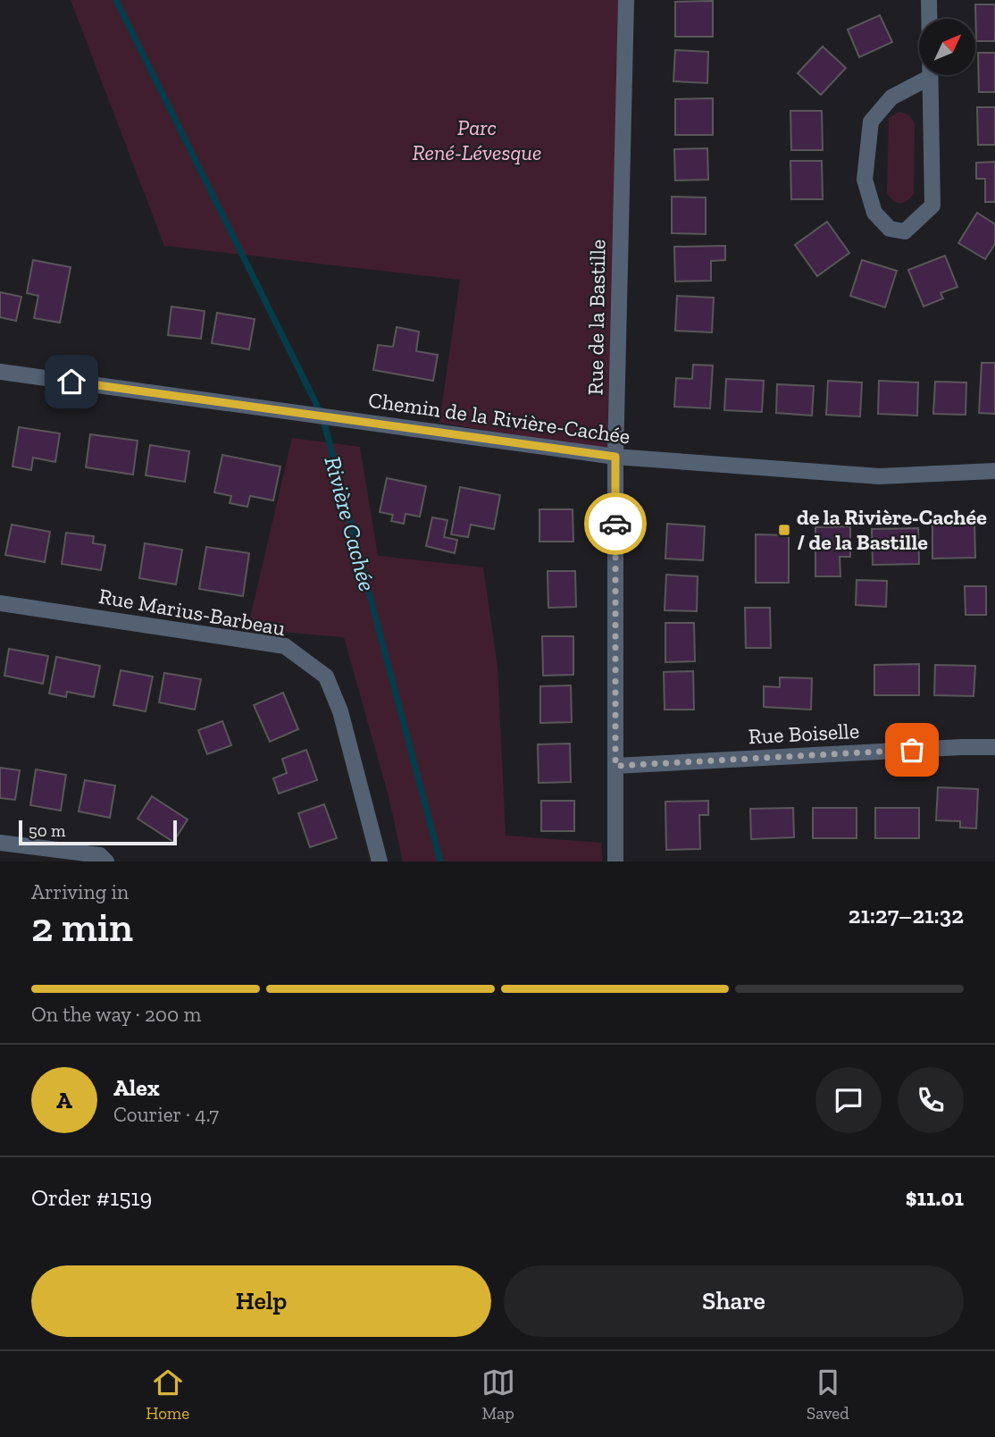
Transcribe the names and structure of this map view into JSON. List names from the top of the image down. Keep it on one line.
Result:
{"streets":{"street":["Rue de la Bastille","Chemin de la Rivière-Cachée","Rue Marius-Barbeau","Rue Boiselle"]},"crossings":[["Rue de la Bastille","Chemin de la Rivière-Cachée"],["Rue de la Bastille","Rue Boiselle"]],"water":["Rivière Cachée"],"parks":["Parc René-Lévesque"],"places":{"transit":["de la Rivière-Cachée / de la Bastille"]},"scale_bar":"50 m","north":"top right","page":{"scale":"50 m","heading":["2 min","Arriving in","21:27–21:32"],"panel":["Alex","Courier · 4.7","Order #1519","$11.01"],"bar":"On the way · 200 m","round":"A","buttons":["Help","Share"],"tabs":["Home","Map","Saved"]}}
